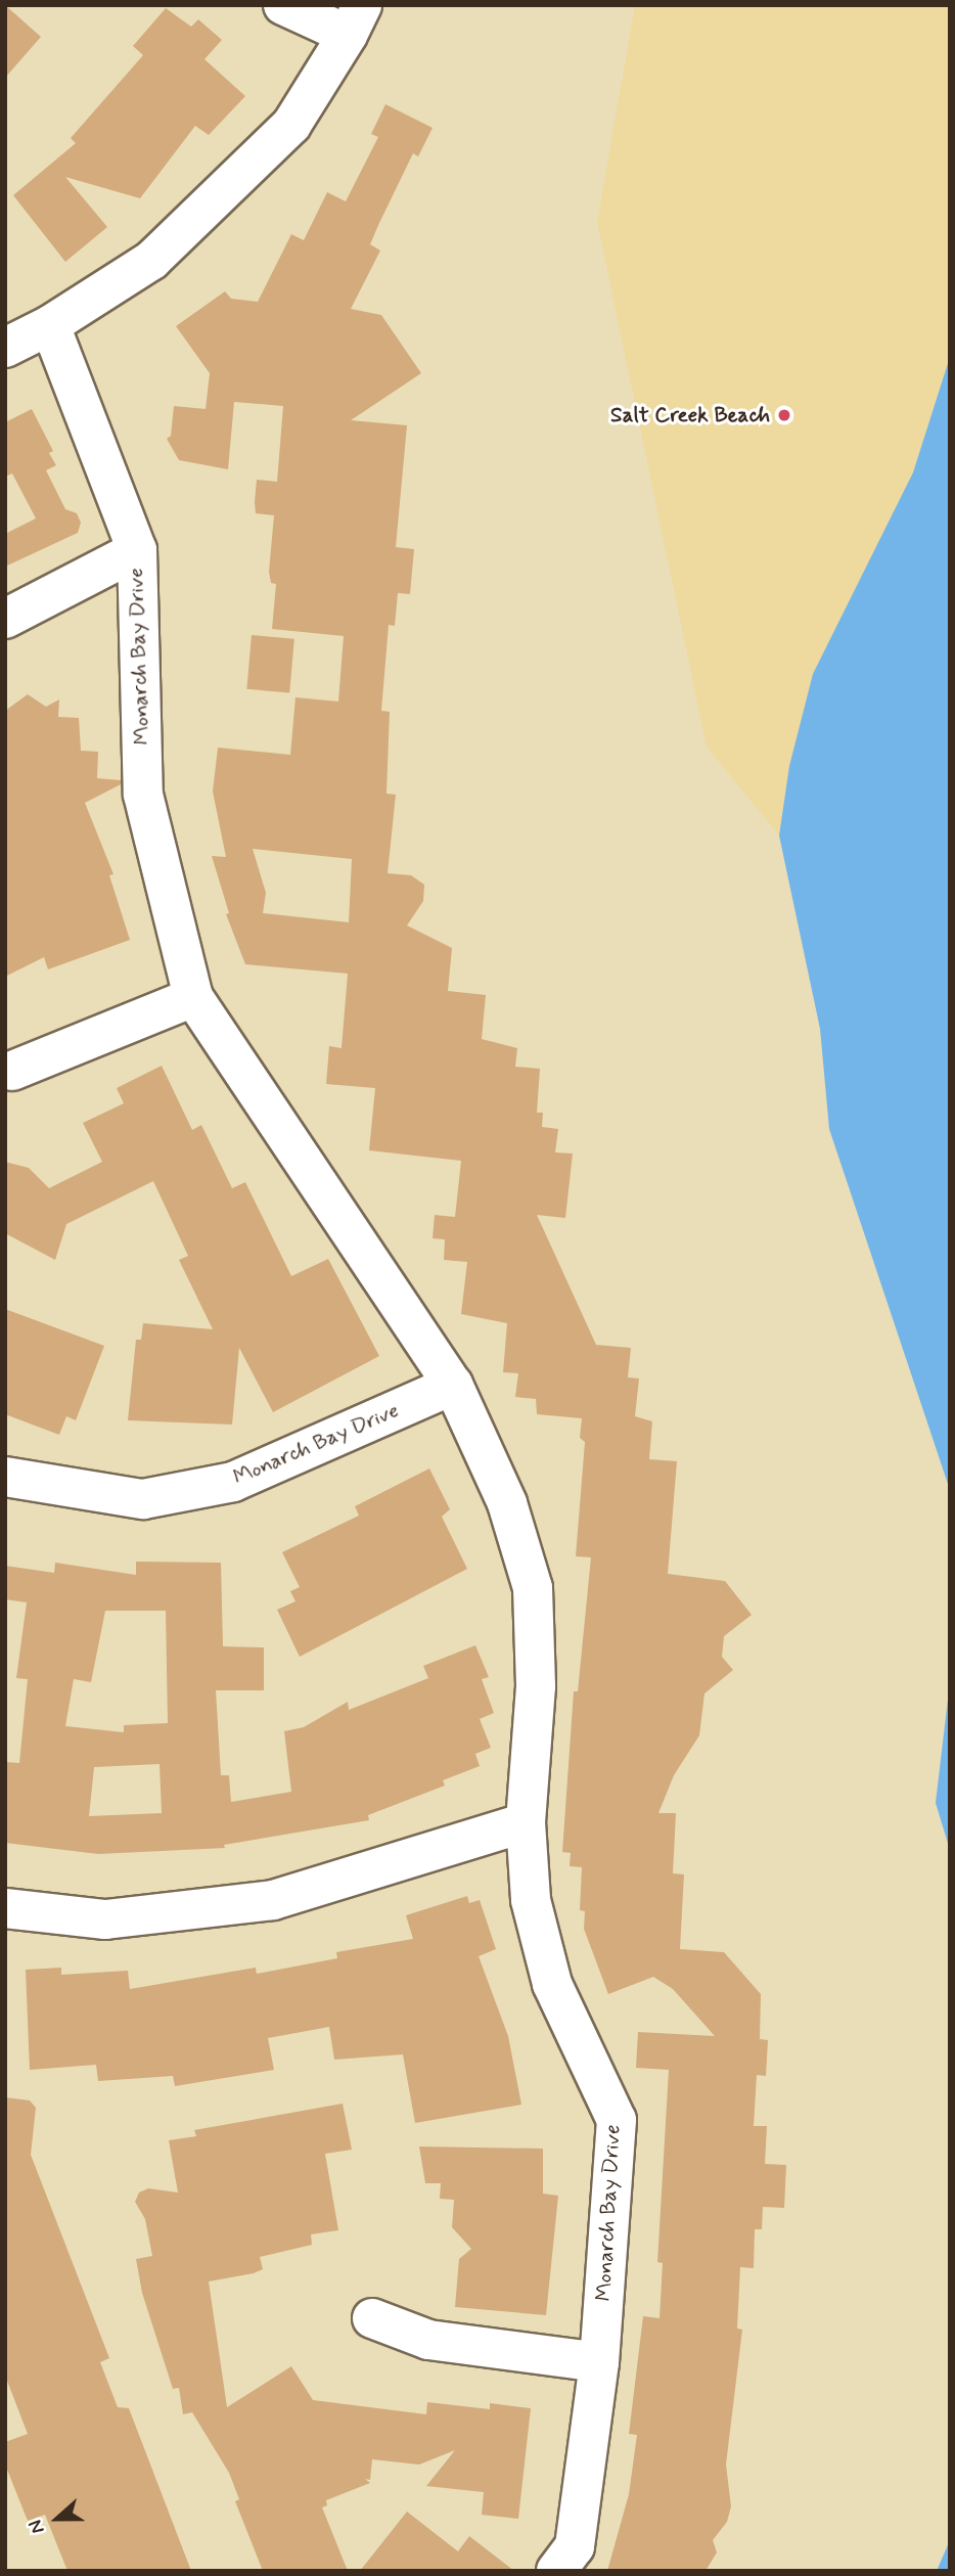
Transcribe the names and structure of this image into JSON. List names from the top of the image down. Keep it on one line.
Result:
{"streets":{"street":["Monarch Bay Drive"]},"places":["Salt Creek Beach"],"north":"left"}
